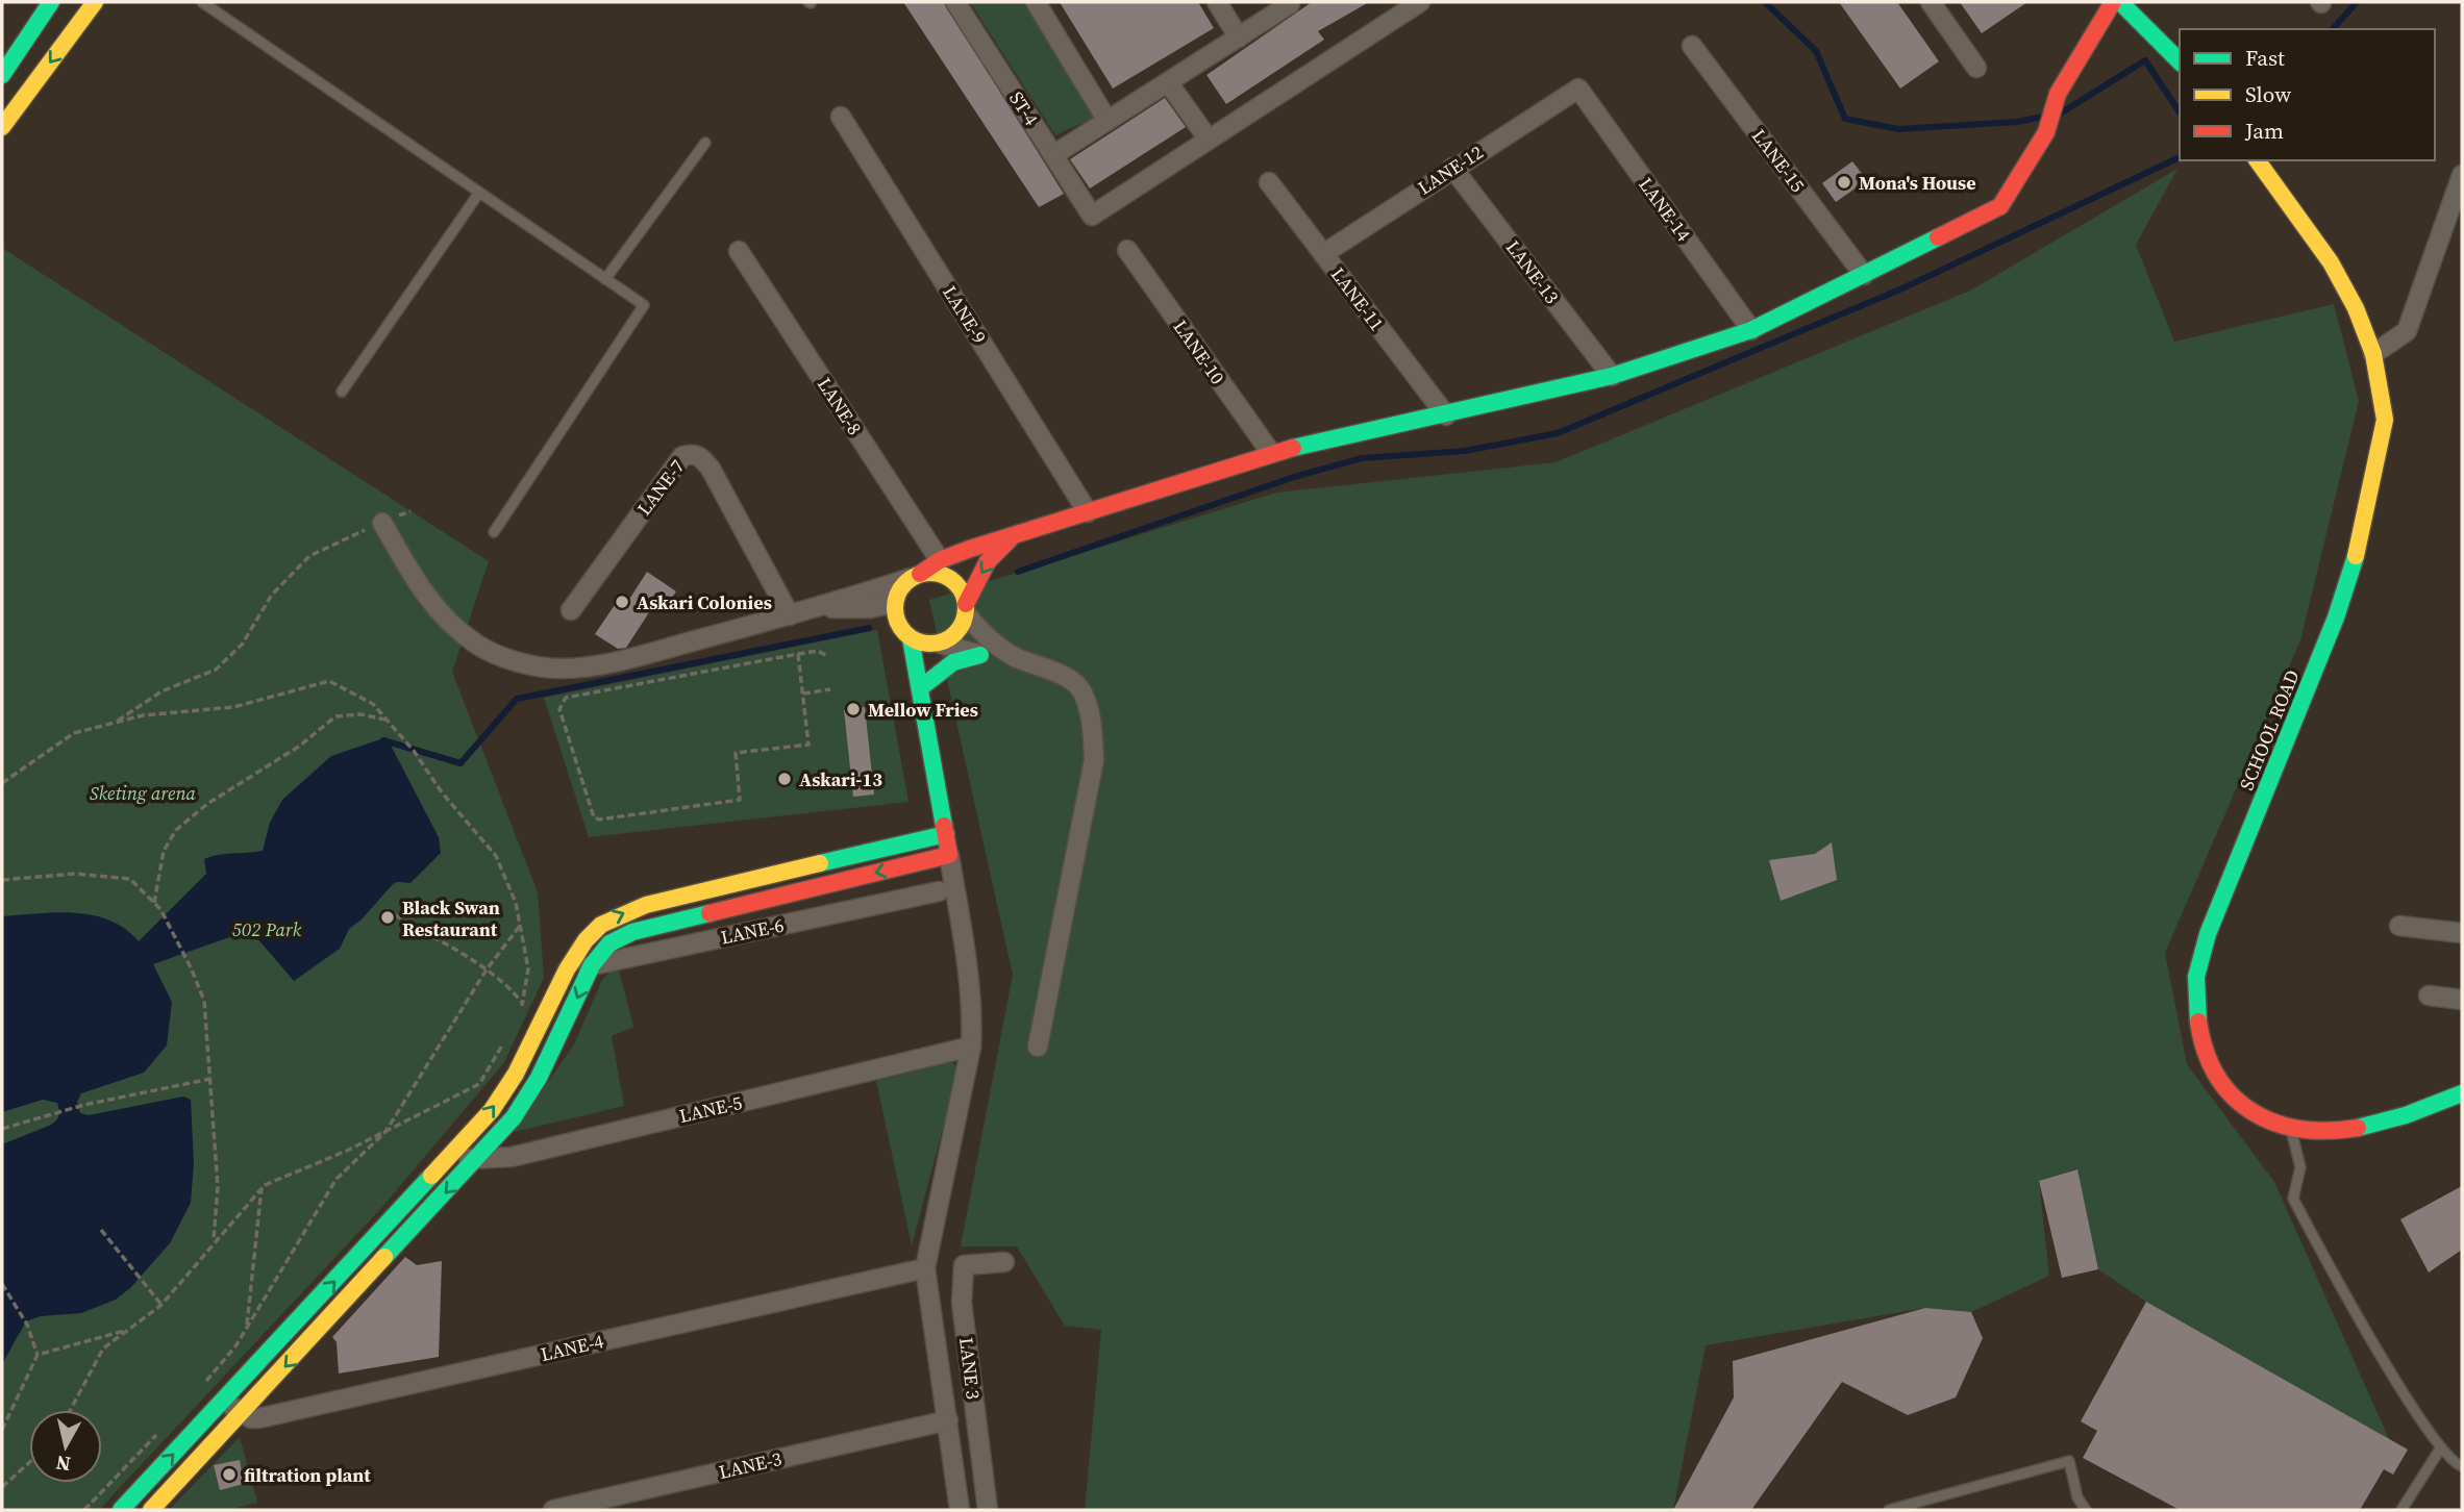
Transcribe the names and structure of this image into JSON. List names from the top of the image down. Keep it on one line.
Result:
{"streets":{"street":["ST-4","LANE-15","LANE-12","LANE-14","LANE-13","LANE-11","LANE-9","LANE-10","LANE-8","LANE-7","SCHOOL ROAD","LANE-6","LANE-5","LANE-4","LANE 3","LANE-3"]},"crossings":[["LANE-12","LANE-14"],["LANE-12","LANE-13"],["LANE-12","LANE-11"]],"parks":["Sketing arena","502 Park"],"places":["Mona's House","Askari Colonies","Mellow Fries","Askari-13","Black Swan Restaurant","filtration plant"],"legend":["Fast","Slow","Jam"],"north":"bottom"}
